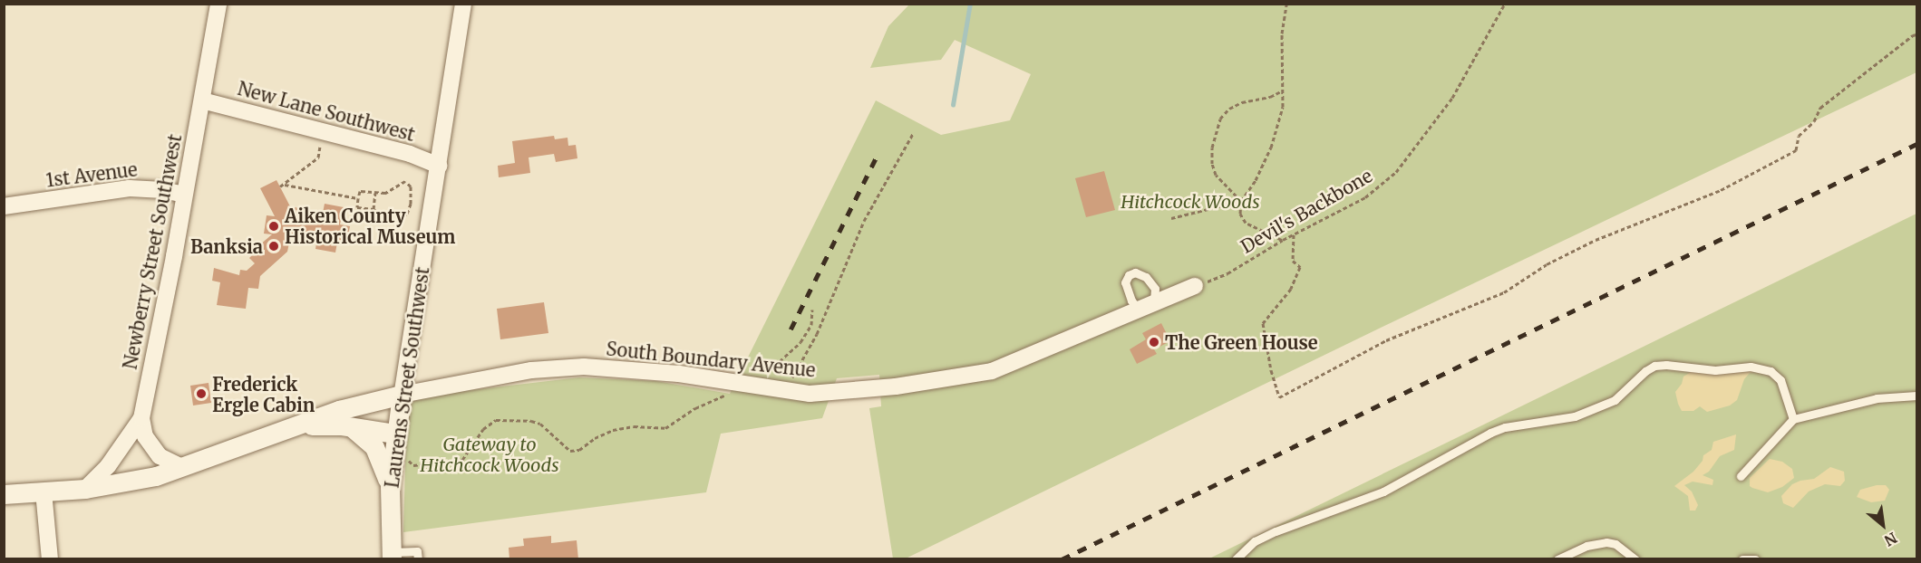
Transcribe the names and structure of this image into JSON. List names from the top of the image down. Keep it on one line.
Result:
{"streets":{"street":["New Lane Southwest","1st Avenue","Newberry Street Southwest","South Boundary Avenue","Laurens Street Southwest"],"path":["Devil's Backbone"]},"crossings":[["New Lane Southwest","Newberry Street Southwest"],["New Lane Southwest","Laurens Street Southwest"],["1st Avenue","Newberry Street Southwest"],["Devil's Backbone","South Boundary Avenue"],["South Boundary Avenue","Laurens Street Southwest"]],"parks":["Hitchcock Woods","Gateway to Hitchcock Woods"],"places":["Aiken County Historical Museum","Banksia","The Green House","Frederick Ergle Cabin"],"north":"bottom right"}
